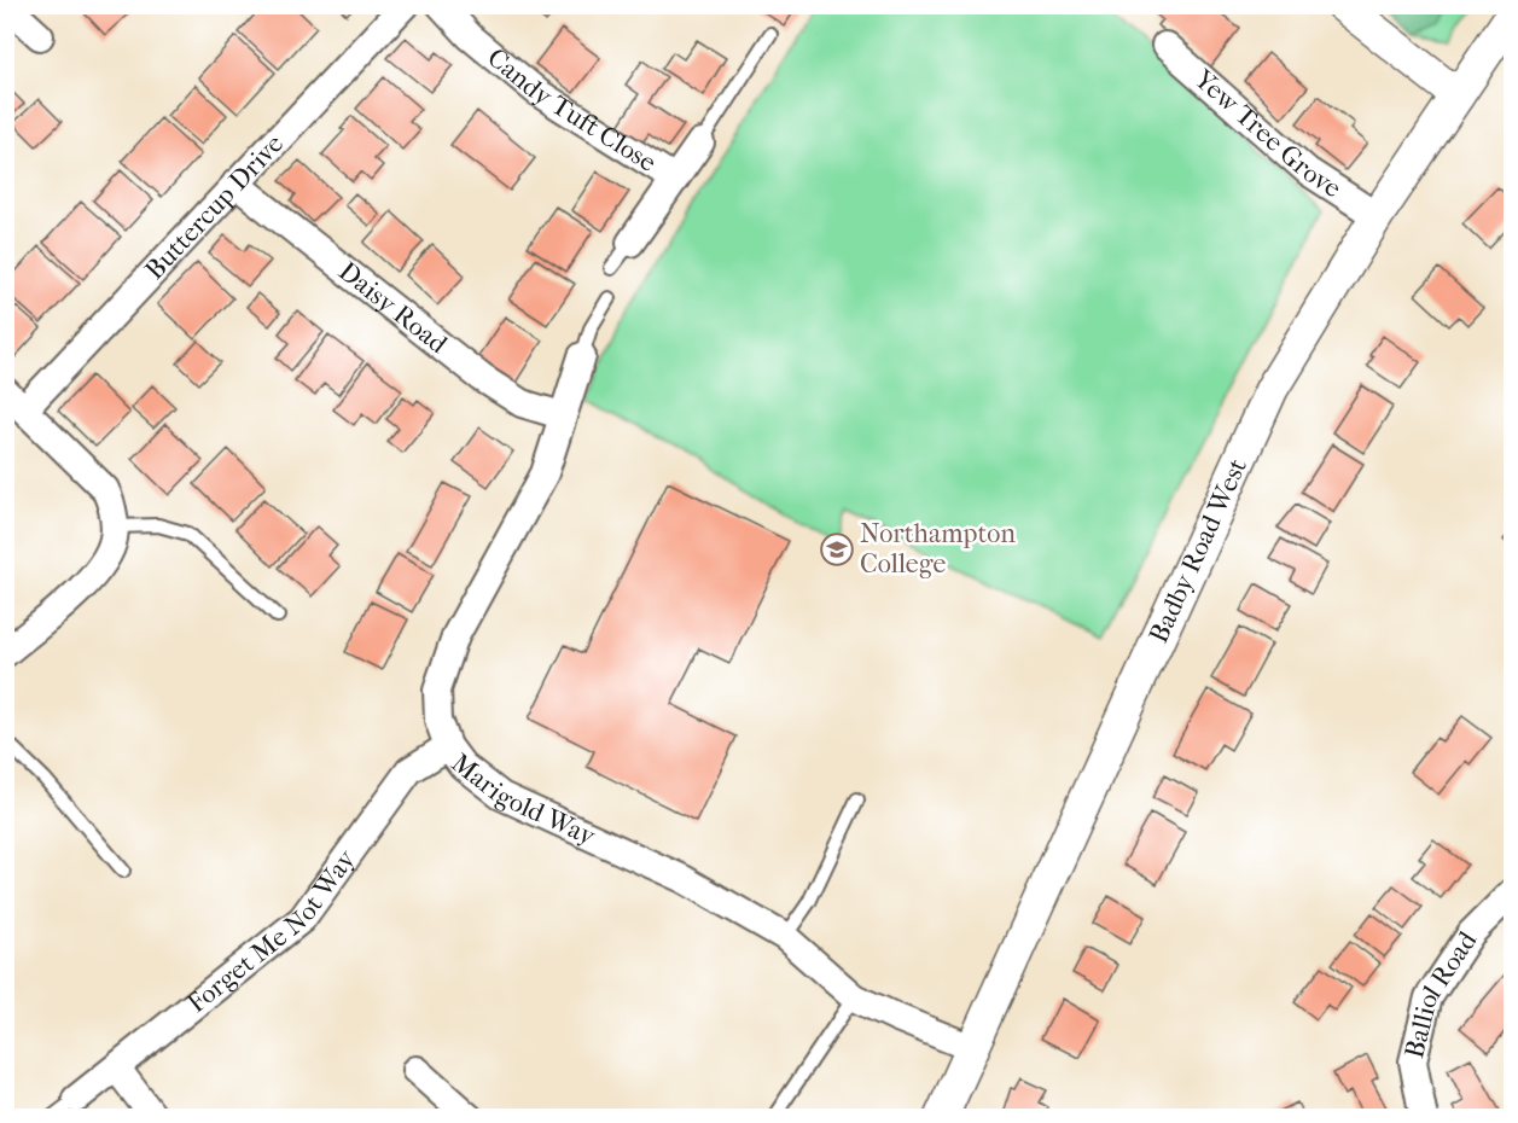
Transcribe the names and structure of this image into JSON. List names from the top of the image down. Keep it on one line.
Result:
{"streets":{"street":["Candy Tuft Close","Yew Tree Grove","Buttercup Drive","Daisy Road","Badby Road West","Marigold Way","Forget Me Not Way","Balliol Road"]},"crossings":[["Yew Tree Grove","Badby Road West"],["Buttercup Drive","Daisy Road"],["Daisy Road","Marigold Way"],["Badby Road West","Marigold Way"],["Marigold Way","Forget Me Not Way"]],"places":{"school or university":["Northampton College"]}}
